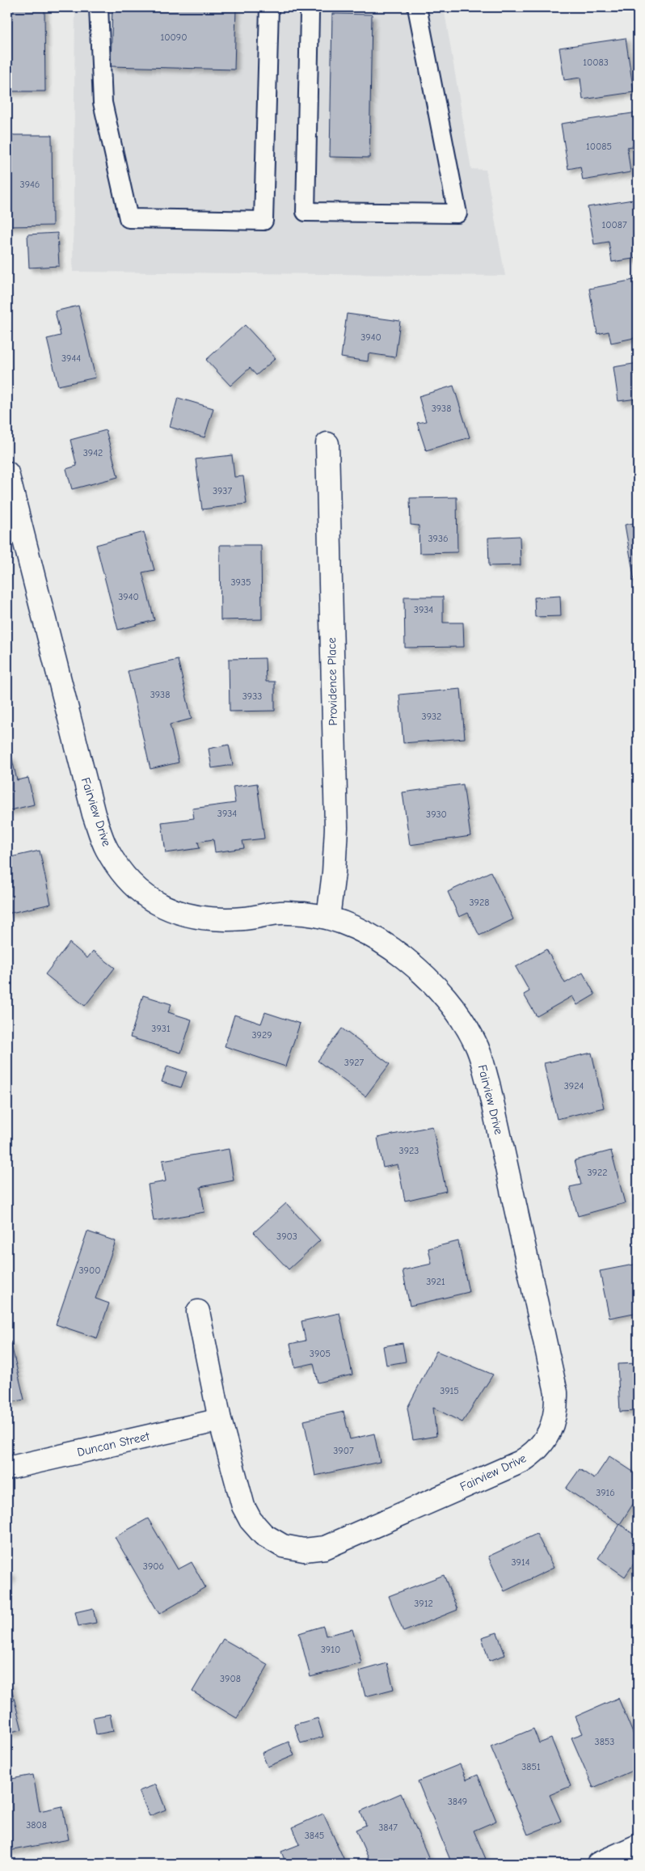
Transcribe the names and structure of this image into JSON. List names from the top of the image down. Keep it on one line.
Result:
{"streets":{"street":["Providence Place","Fairview Drive","Duncan Street"]},"crossings":[["Providence Place","Fairview Drive"],["Fairview Drive","Duncan Street"]],"house_numbers":["10090","10083","10085","3946","10087","3940","3944","3938","3942","3937","3936","3935","3940","3934","3938","3933","3932","3934","3930","3928","3931","3929","3927","3924","3923","3922","3903","3900","3921","3905","3915","3907","3916","3914","3906","3912","3910","3908","3853","3851","3849","3808","3847","3845"]}
